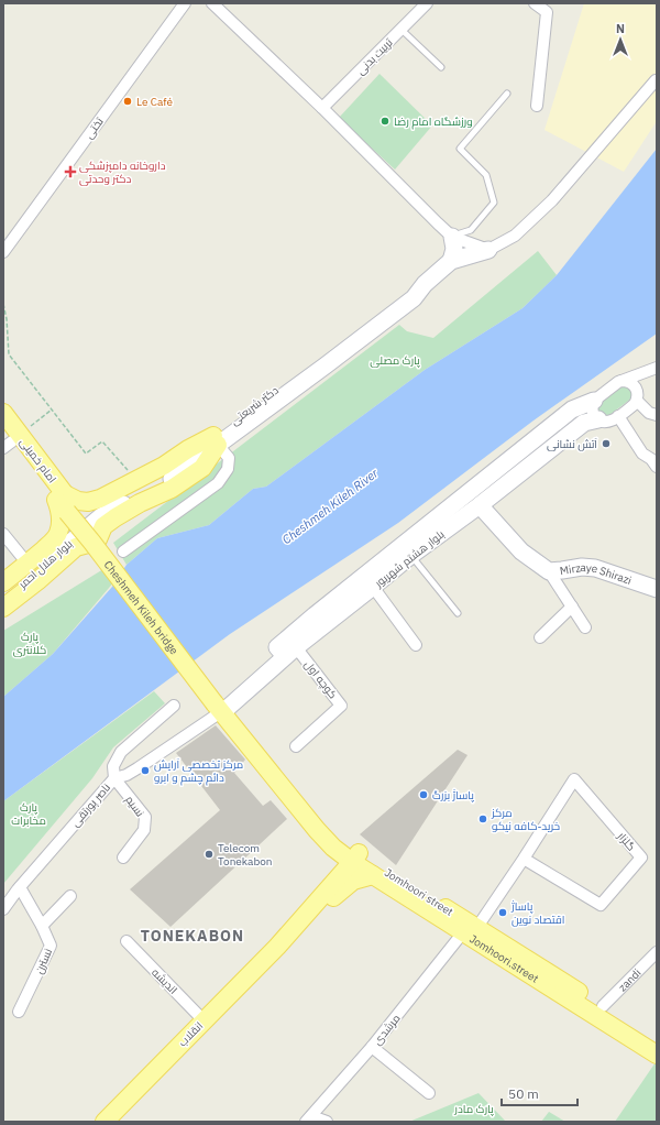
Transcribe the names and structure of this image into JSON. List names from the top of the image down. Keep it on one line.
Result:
{"streets":{"main road":["امام خمینی","Cheshmeh Kileh bridge","Jomhoori street","Jomhoori.street","انقلاب"],"street":["تربیت بدنی","تختی","دکتر شریعتی","بلوار هشتم شهریور","بلوار هلال احمر","Mirzaye Shirazi","کوچه اول","ناصر پورتقی","نسیم","گلزار","نسترن","zandi","اندیشه","مرشدی"]},"crossings":[["دکتر شریعتی","امام خمینی"],["دکتر شریعتی","بلوار هلال احمر"],["دکتر شریعتی","Cheshmeh Kileh bridge"],["امام خمینی","بلوار هلال احمر"],["امام خمینی","Cheshmeh Kileh bridge"],["بلوار هشتم شهریور","Mirzaye Shirazi"],["بلوار هشتم شهریور","Cheshmeh Kileh bridge"],["بلوار هشتم شهریور","کوچه اول"],["بلوار هشتم شهریور","ناصر پورتقی"],["بلوار هشتم شهریور","Jomhoori street"],["بلوار هلال احمر","Cheshmeh Kileh bridge"],["Cheshmeh Kileh bridge","ناصر پورتقی"],["Cheshmeh Kileh bridge","Jomhoori street"],["ناصر پورتقی","نسیم"],["ناصر پورتقی","Jomhoori street"],["ناصر پورتقی","نسترن"],["گلزار","Jomhoori street"],["گلزار","Jomhoori.street"],["گلزار","مرشدی"],["Jomhoori street","Jomhoori.street"],["Jomhoori street","zandi"],["Jomhoori street","مرشدی"],["Jomhoori street","انقلاب"],["Jomhoori.street","مرشدی"],["Jomhoori.street","انقلاب"],["اندیشه","انقلاب"]],"districts":["TONEKABON"],"water":["Cheshmeh Kileh River"],"parks":["پارک مصلی","پارک کلانتری","پارک مخابرات","پارک مادر"],"places":{"other":["Le Café","ورزشگاه امام رضا","آتش نشانی","مرکز تخصصی آرایش دائم چشم و ابرو","پاساژ بزرگ","مرکز خرید-کافه نیکو","Telecom Tonekabon","پاساژ اقتصاد نوین"],"health":["داروخانه دامپزشکی دکتر وحدتی"]},"scale_bar":"50 m","north":"top"}
